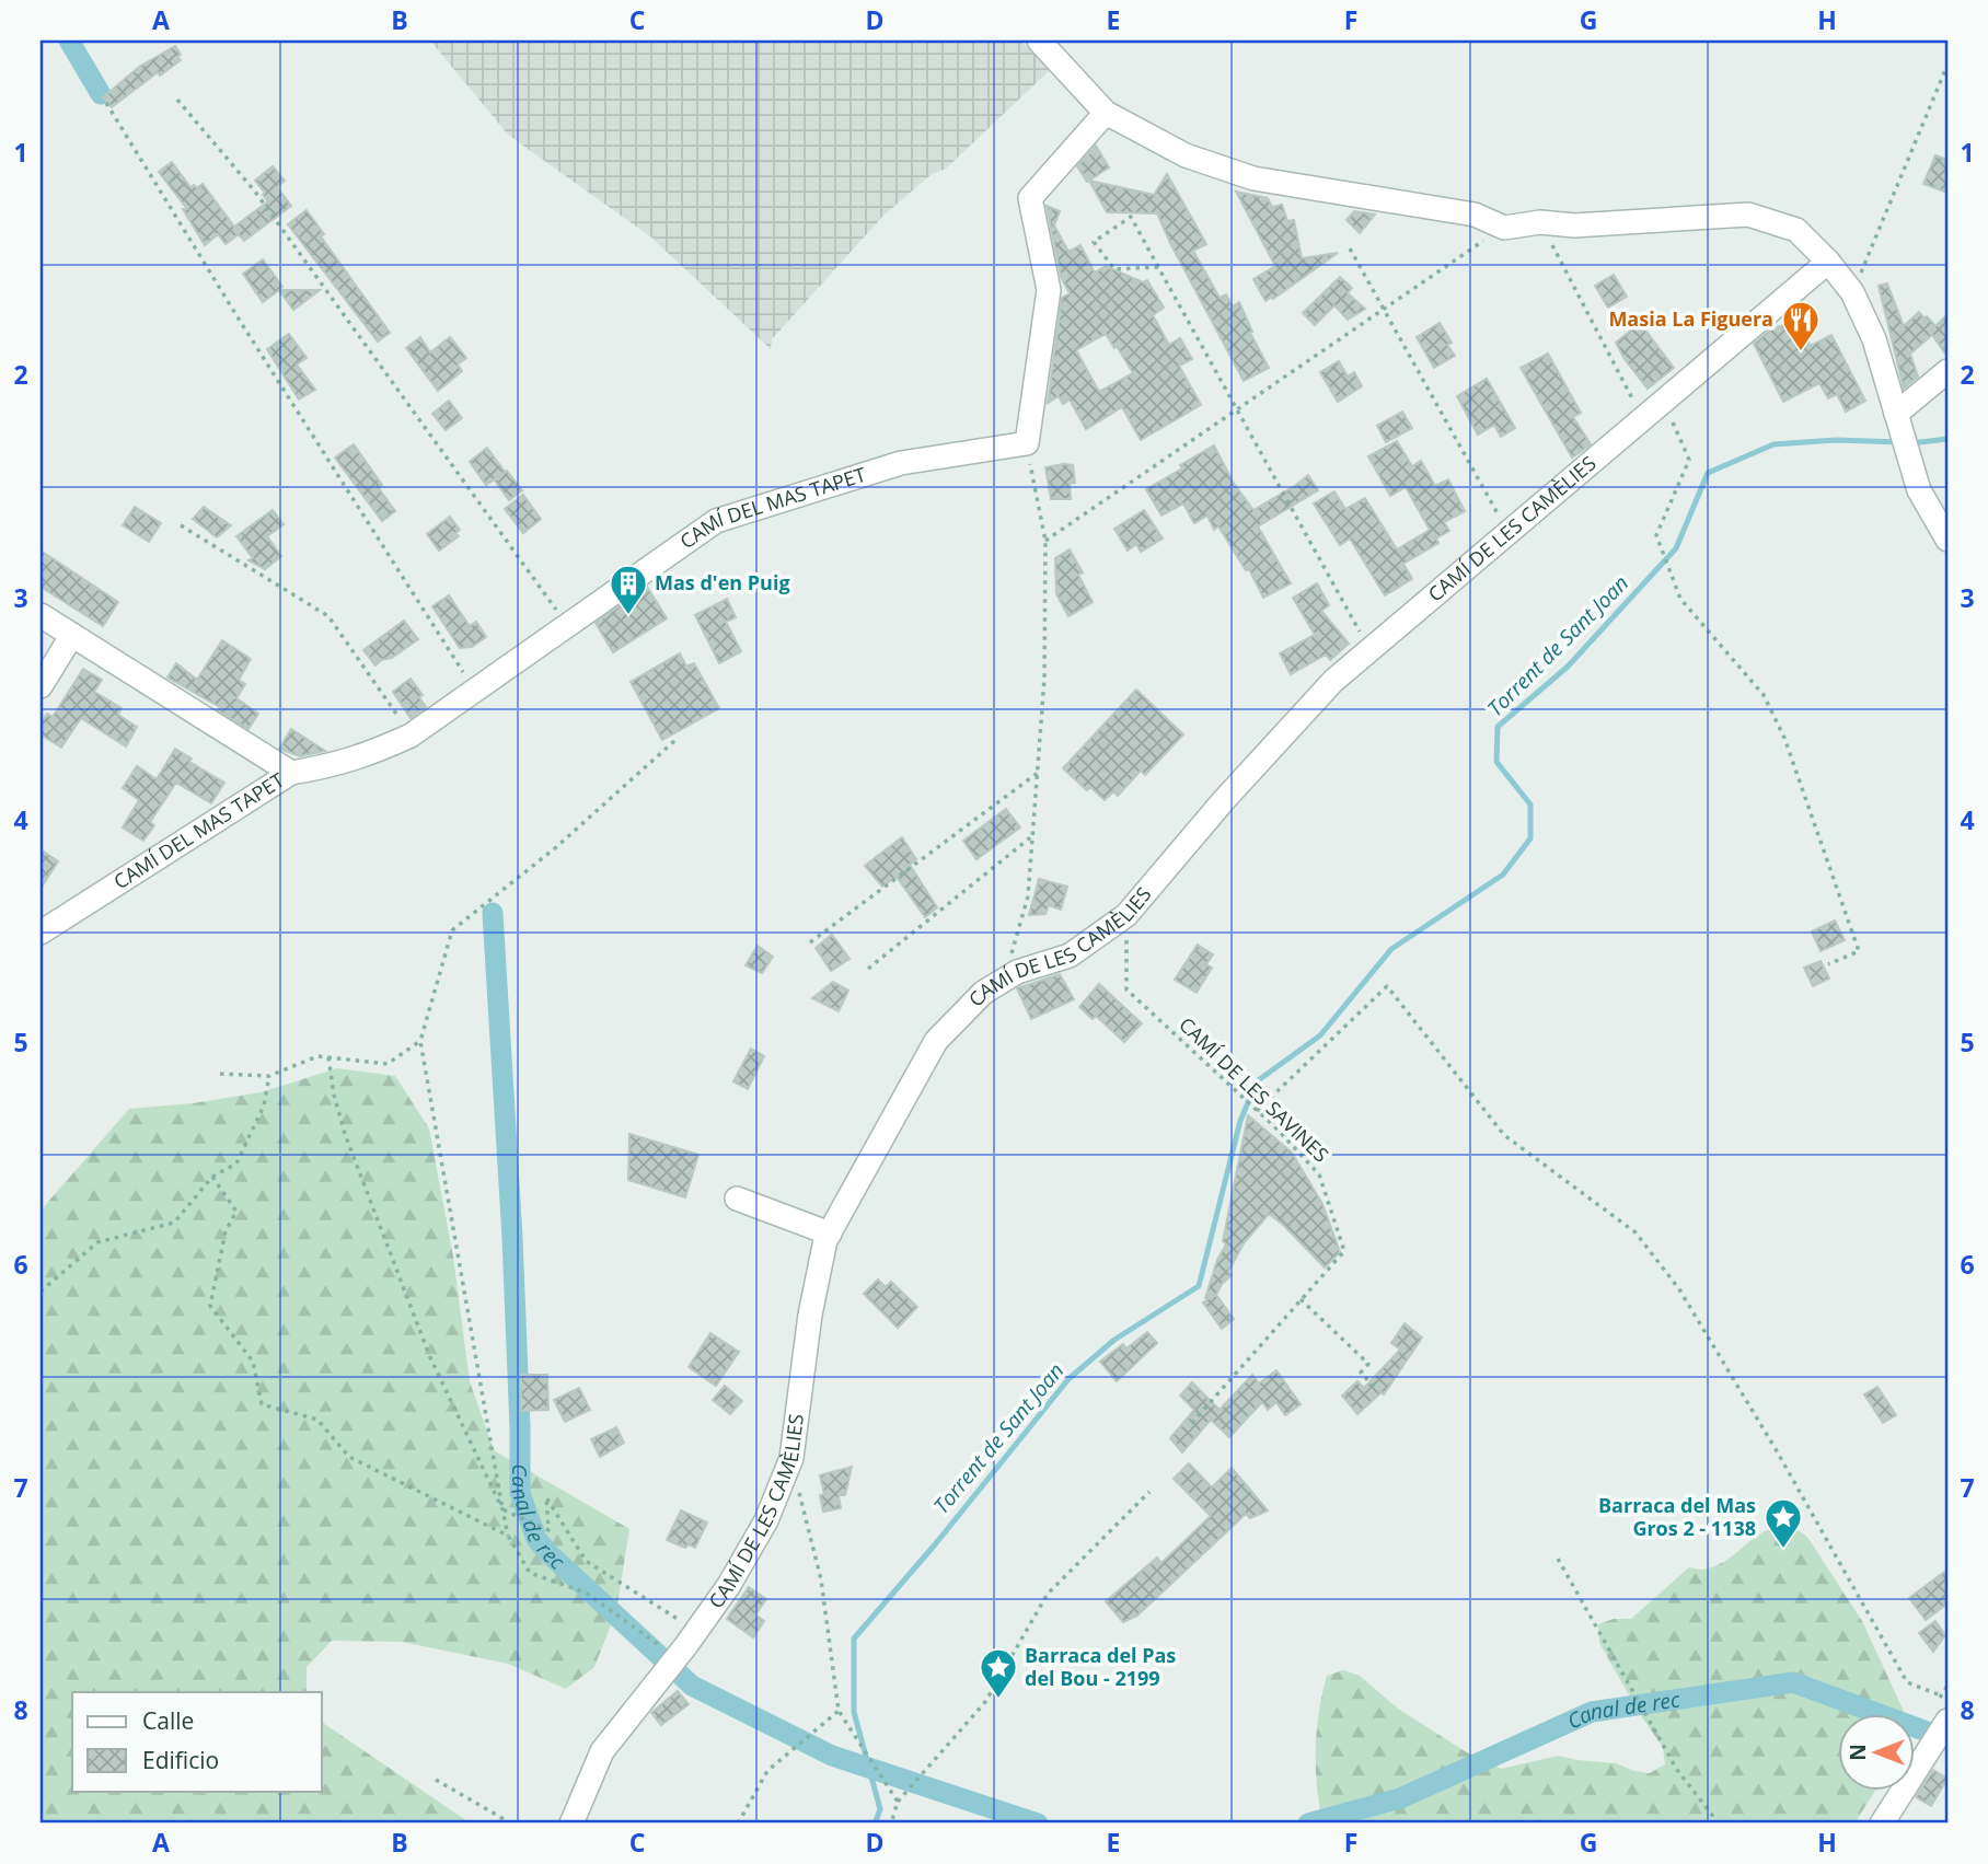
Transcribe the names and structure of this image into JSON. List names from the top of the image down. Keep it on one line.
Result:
{"streets":{"street":["CAMÍ DEL MAS TAPET","CAMÍ DE LES CAMÈLIES"],"path":["CAMÍ DE LES SAVINES"]},"crossings":[["CAMÍ DE LES CAMÈLIES","CAMÍ DE LES SAVINES"]],"water":["Torrent de Sant Joan","Canal de rec"],"places":{"restaurant":["Masia La Figuera"],"building":["Mas d'en Puig"],"place":["Barraca del Mas Gros 2 - 1138","Barraca del Pas del Bou - 2199"]},"legend":["Calle","Edificio"],"north":"left","grid":{"columns":["A","B","C","D","E","F","G","H"],"rows":["1","2","3","4","5","6","7","8"]}}
